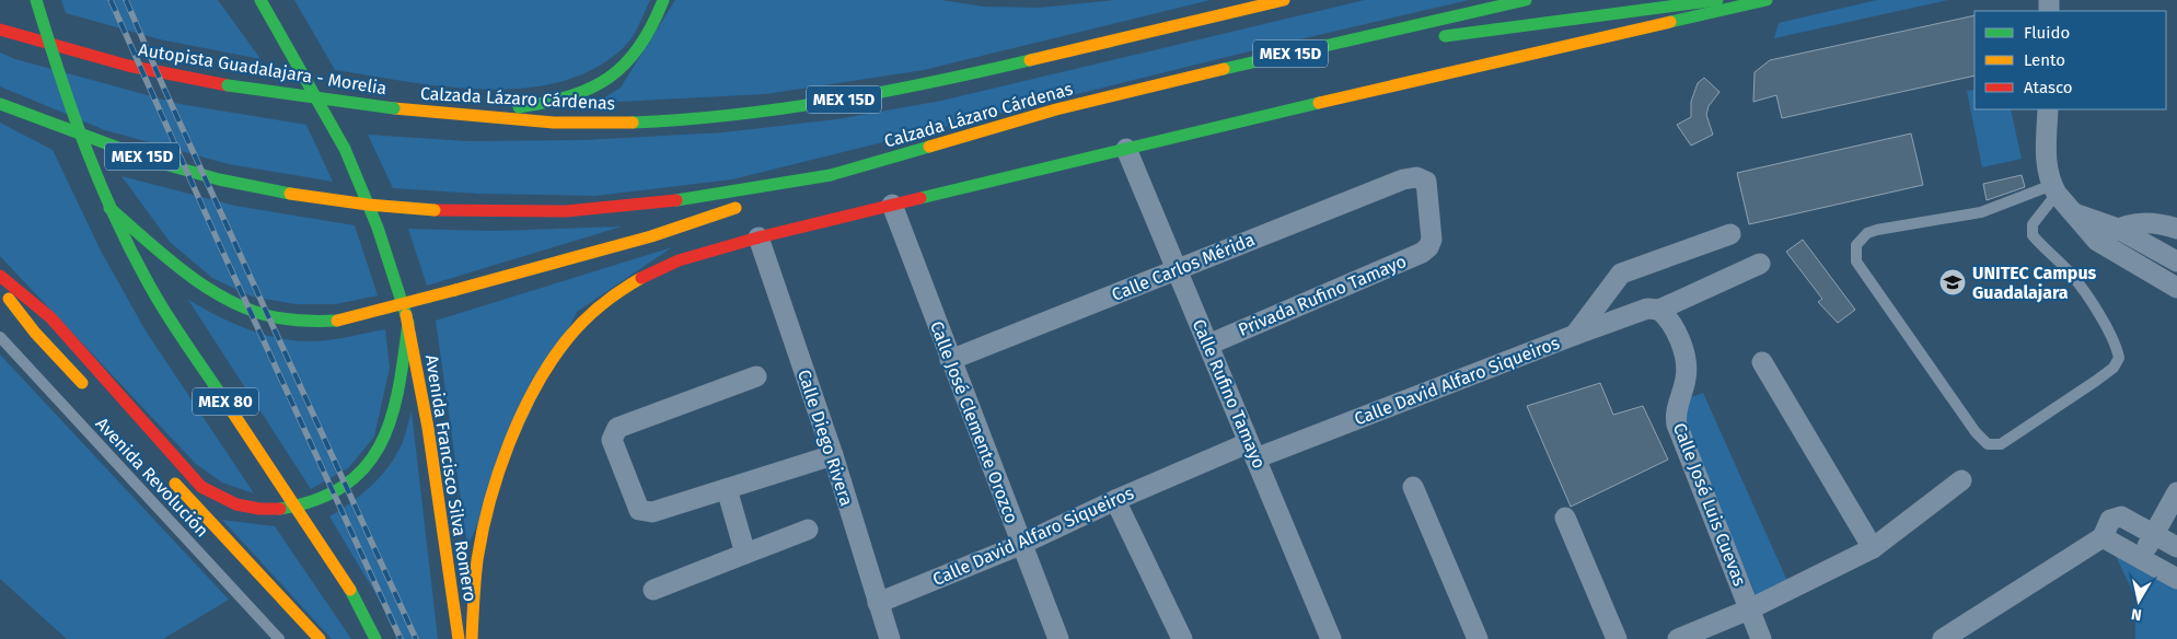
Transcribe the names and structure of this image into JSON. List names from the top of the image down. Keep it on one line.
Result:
{"streets":{"main road":["MEX 15D","Autopista Guadalajara - Morelia","Calzada Lázaro Cárdenas","MEX 80","Avenida Francisco Silva Romero"],"street":["Calle Carlos Mérida","Privada Rufino Tamayo","Calle David Alfaro Siqueiros","Calle Rufino Tamayo","Calle José Clemente Orozco","Calle Diego Rivera","Calle José Luis Cuevas"],"lane":["Avenida Revolución"]},"crossings":[["Autopista Guadalajara - Morelia","Calzada Lázaro Cárdenas"],["Calle Carlos Mérida","Privada Rufino Tamayo"],["Calle Carlos Mérida","Calle Rufino Tamayo"],["Calle Carlos Mérida","Calle José Clemente Orozco"],["Privada Rufino Tamayo","Calle Rufino Tamayo"],["Calle David Alfaro Siqueiros","Calle Rufino Tamayo"],["Calle David Alfaro Siqueiros","Calle José Clemente Orozco"],["Calle David Alfaro Siqueiros","Calle Diego Rivera"],["Calle David Alfaro Siqueiros","Calle José Luis Cuevas"]],"places":{"school or university":["UNITEC Campus Guadalajara"]},"legend":["Fluido","Lento","Atasco"],"north":"bottom"}
